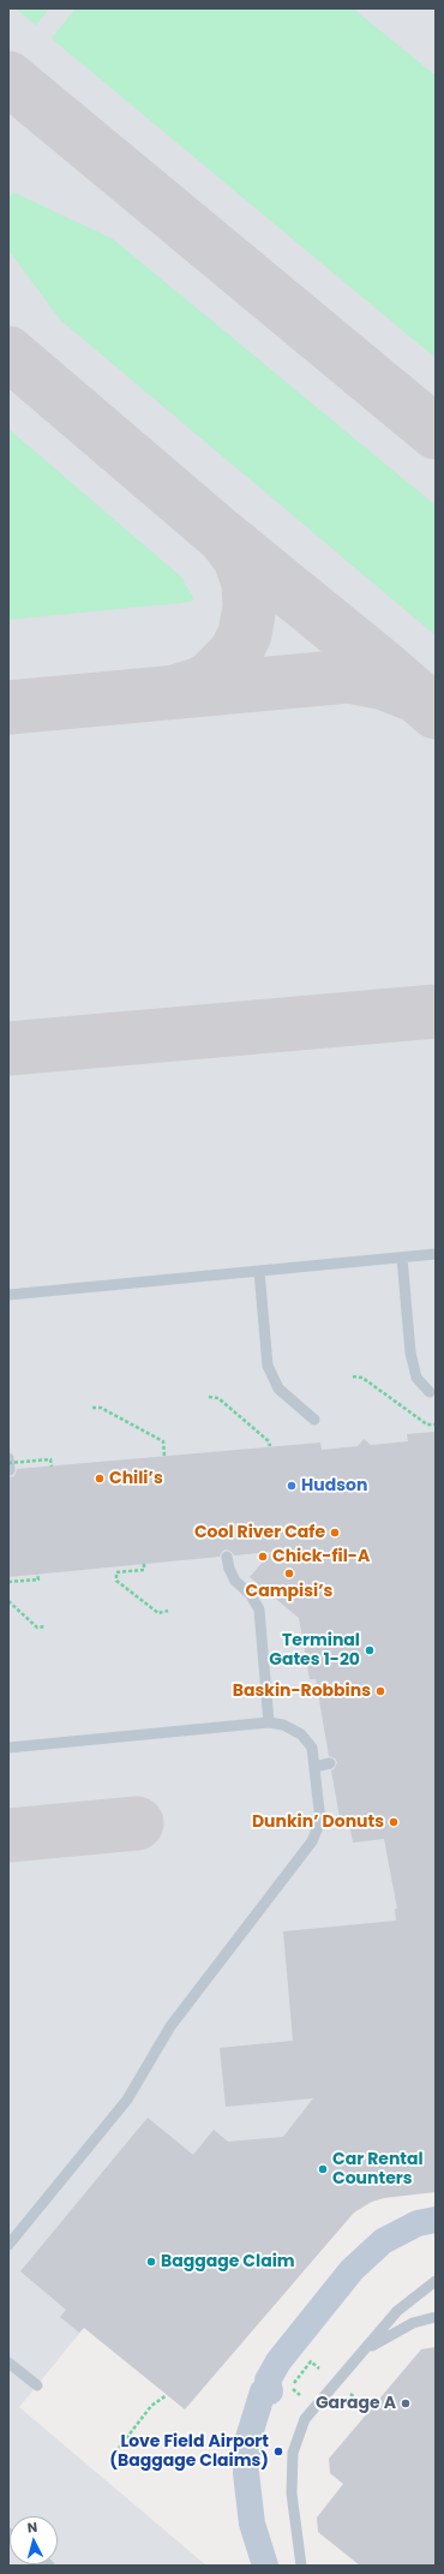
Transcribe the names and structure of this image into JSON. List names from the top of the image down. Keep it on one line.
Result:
{"places":["Chili’s","Hudson","Cool River Cafe","Chick-fil-A","Campisi’s","Terminal Gates 1-20","Baskin-Robbins","Dunkin’ Donuts","Car Rental Counters","Baggage Claim","Garage A","Love Field Airport (Baggage Claims)"],"north":"top"}
